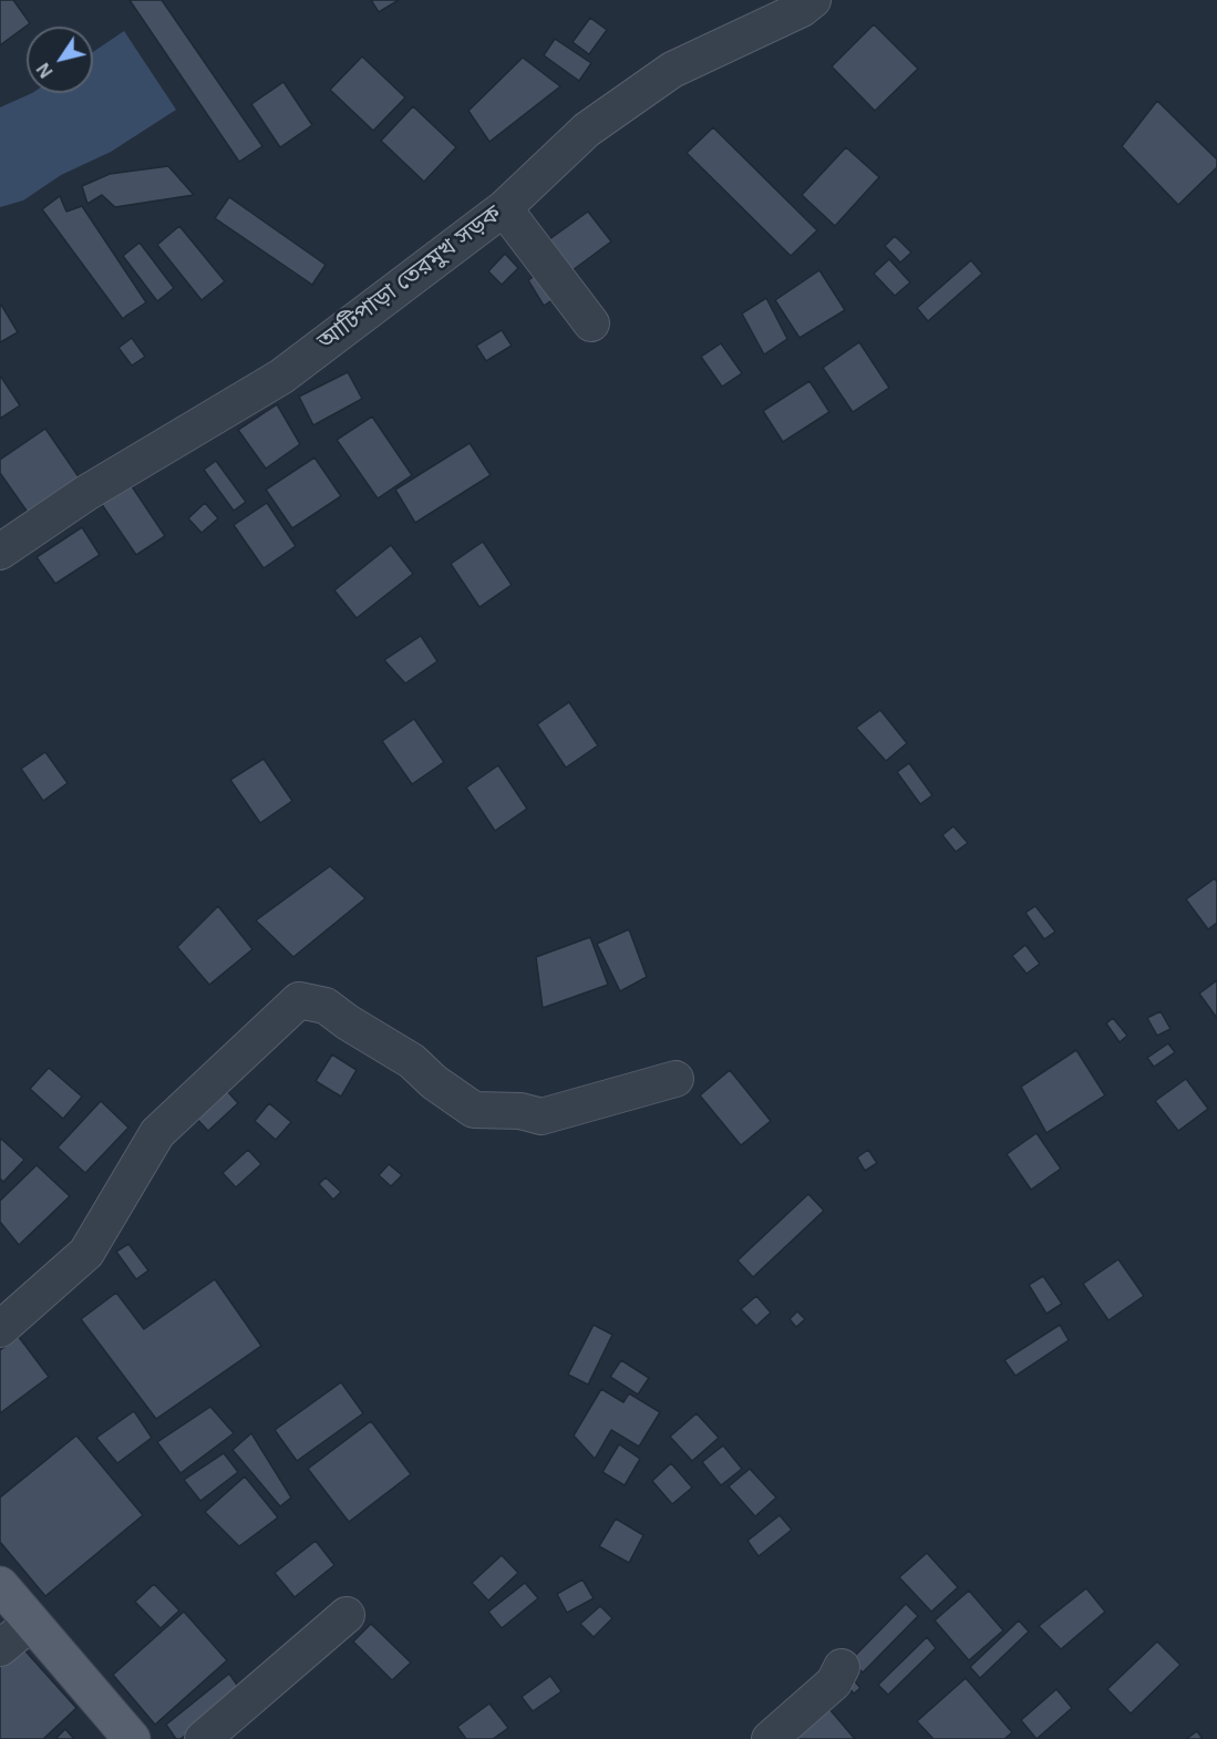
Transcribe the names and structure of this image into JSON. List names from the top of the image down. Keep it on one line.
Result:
{"streets":{"street":["আটিপাড়া তেরমুখ সড়ক"]},"north":"bottom left"}
